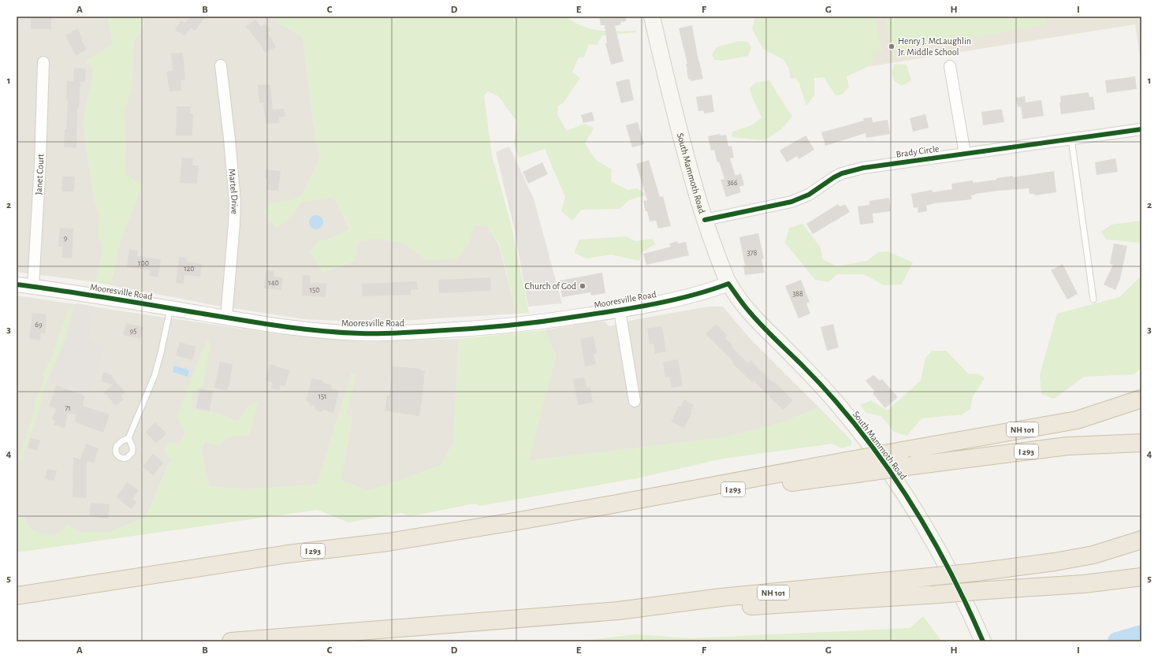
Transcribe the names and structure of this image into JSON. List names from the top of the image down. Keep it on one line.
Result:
{"streets":{"highway":["NH 101","I 293"],"main road":["South Mammoth Road"],"street":["Brady Circle","Janet Court","Martel Drive","Mooresville Road"]},"crossings":[["Brady Circle","South Mammoth Road"],["South Mammoth Road","Mooresville Road"],["Janet Court","Mooresville Road"],["Martel Drive","Mooresville Road"],["NH 101","I 293"]],"places":["Henry J. McLaughlin Jr. Middle School","Church of God"],"house_numbers":["366","9","378","100","120","140","150","388","69","95","151","71"],"grid":{"columns":["A","B","C","D","E","F","G","H","I"],"rows":["1","2","3","4","5"]}}
